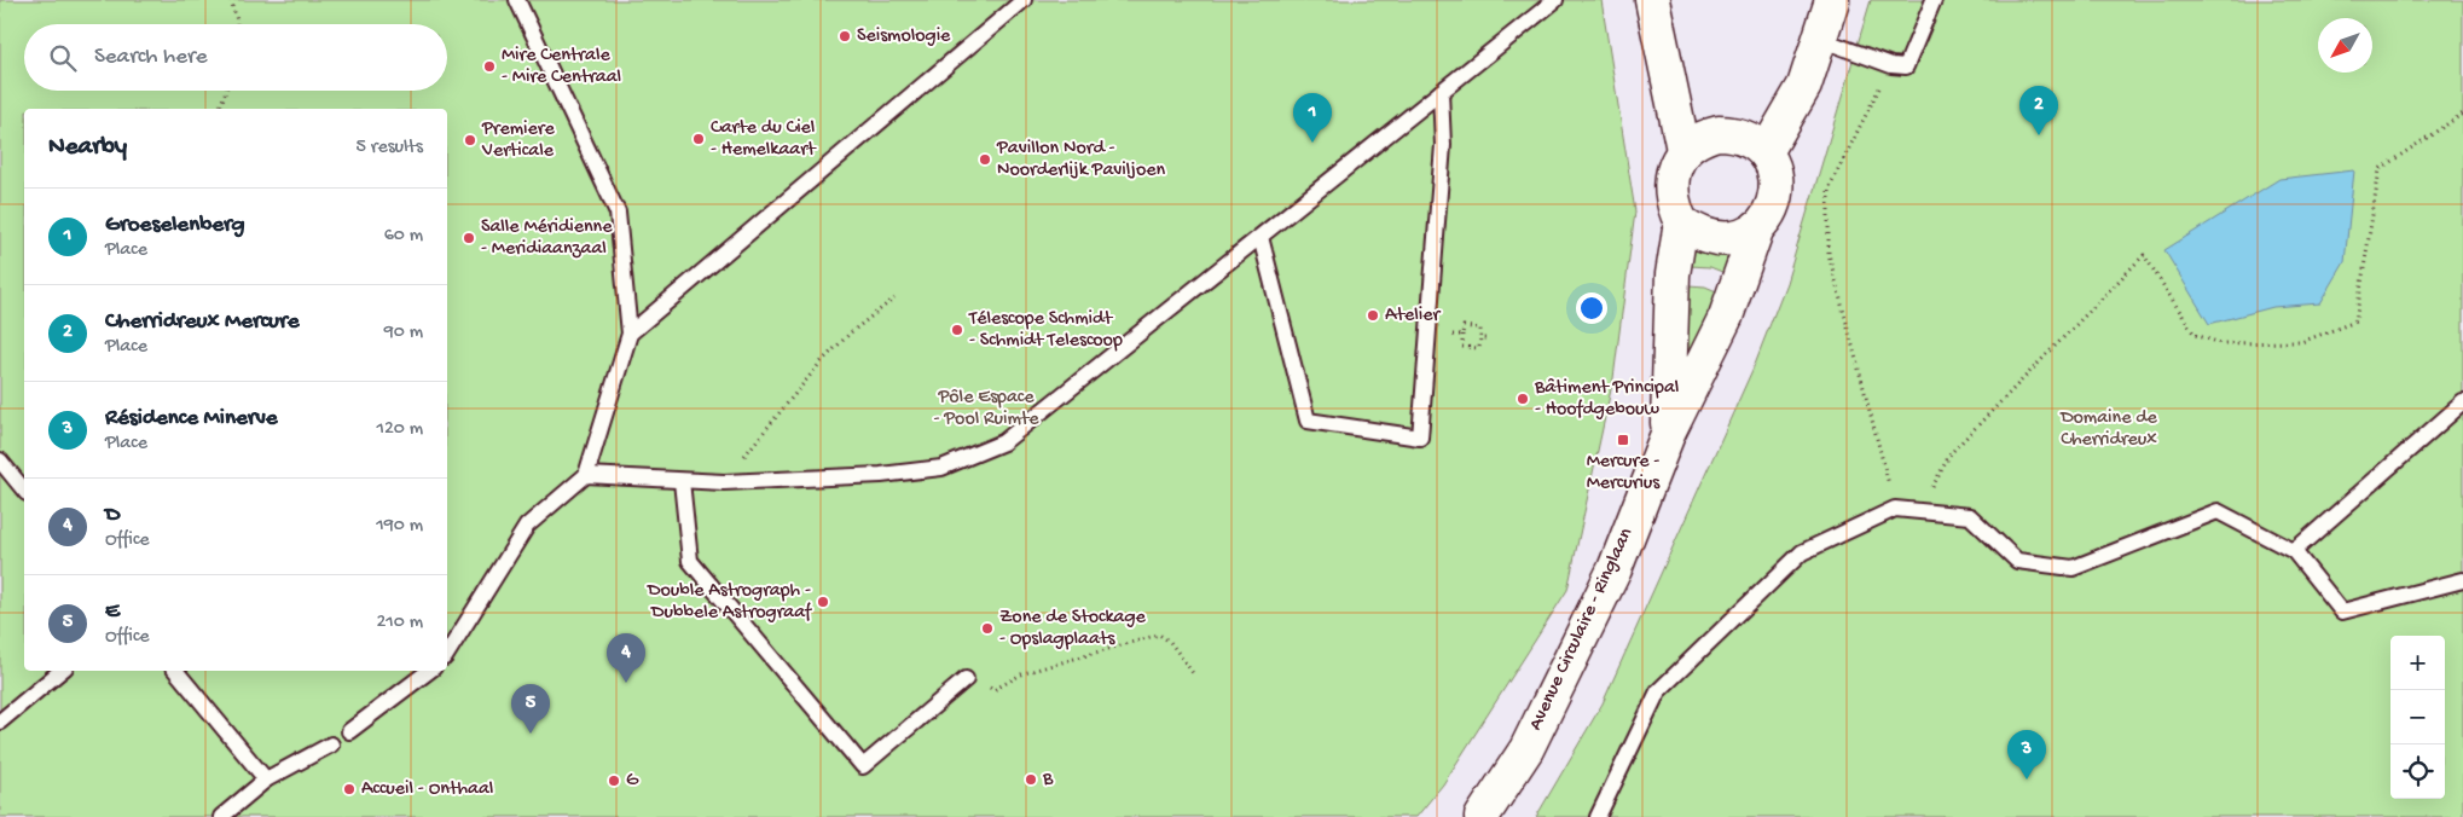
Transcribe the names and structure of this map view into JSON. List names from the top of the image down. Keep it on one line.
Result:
{"streets":{"street":["Avenue Circulaire - Ringlaan"]},"parks":["Pôle Espace - Pool Ruimte","Domaine de Cherridreux"],"places":{"other":["Seismologie","Mire Centrale - Mire Centraal","Carte du Ciel - Hemelkaart","Premiere Verticale","Pavillon Nord - Noorderlijk Paviljoen","Salle Méridienne - Meridiaanzaal","Atelier","Télescope Schmidt - Schmidt Telescoop","Bâtiment Principal - Hoofdgebouw","Double Astrograph - Dubbele Astrograaf","Zone de Stockage - Opslagplaats","B","G","Accueil - Onthaal"],"transit":["Mercure - Mercurius"]},"north":"bottom left","page":{"search":"Search here","pins":["2","1","4","5","3"],"heading":["Nearby","5 results"],"list":[{"mark":"1","name":"Groeselenberg","note":"Place","value":"60 m"},{"mark":"2","name":"Cherridreux Mercure","note":"Place","value":"90 m"},{"mark":"3","name":"Résidence Minerve","note":"Place","value":"120 m"},{"mark":"4","name":"D","note":"Office","value":"190 m"},{"mark":"5","name":"E","note":"Office","value":"210 m"}],"map_buttons":["+","−"]}}
